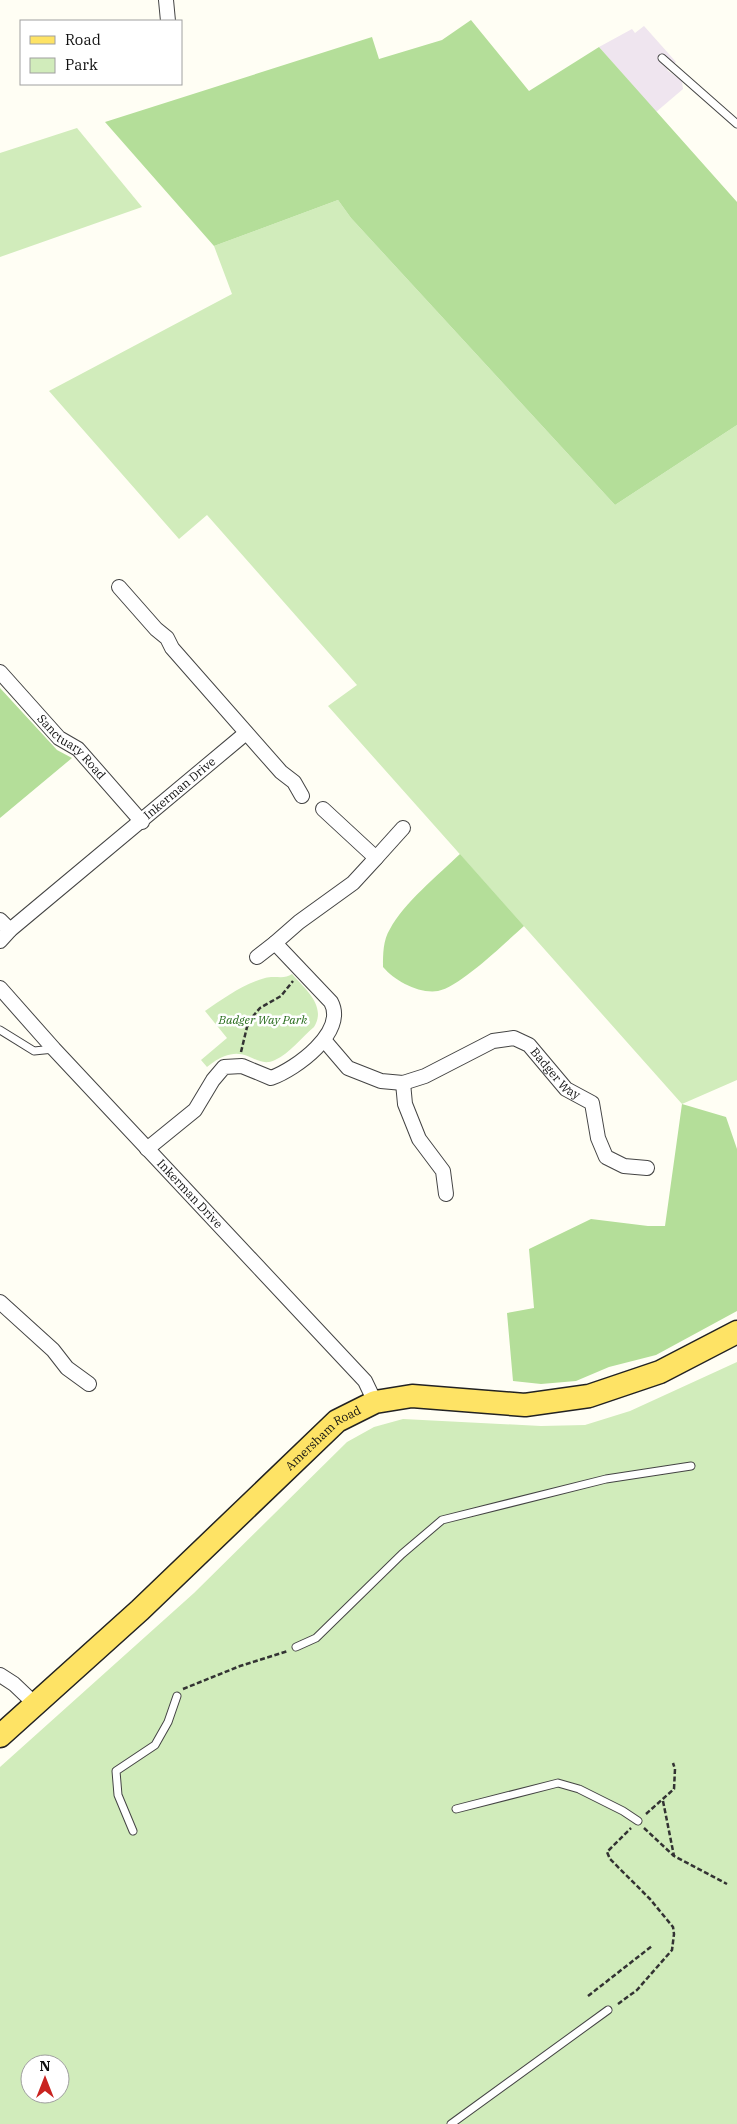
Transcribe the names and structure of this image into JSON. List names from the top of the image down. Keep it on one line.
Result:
{"streets":{"main road":["Amersham Road"],"street":["Sanctuary Road","Inkerman Drive","Badger Way"]},"crossings":[["Sanctuary Road","Inkerman Drive"],["Inkerman Drive","Amersham Road"]],"parks":["Badger Way Park"],"legend":["Road","Park"],"north":"top"}
